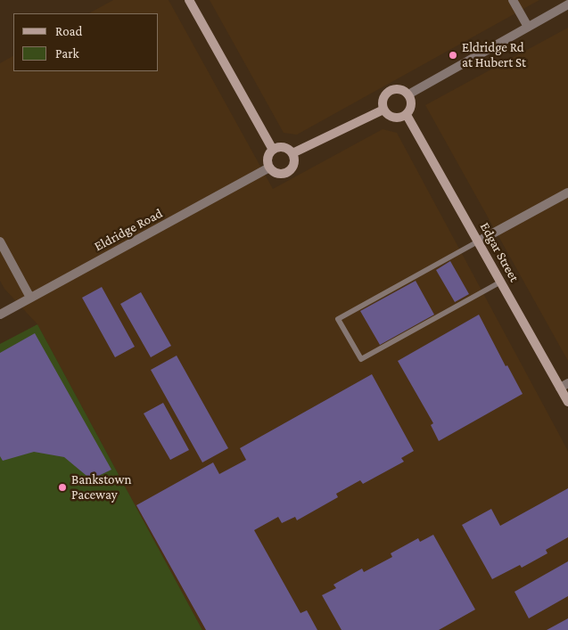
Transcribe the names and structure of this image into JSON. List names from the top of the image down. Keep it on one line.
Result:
{"streets":{"main road":["Edgar Street"],"street":["Eldridge Road"]},"places":["Eldridge Rd at Hubert St","Bankstown Paceway"],"legend":["Road","Park"]}
